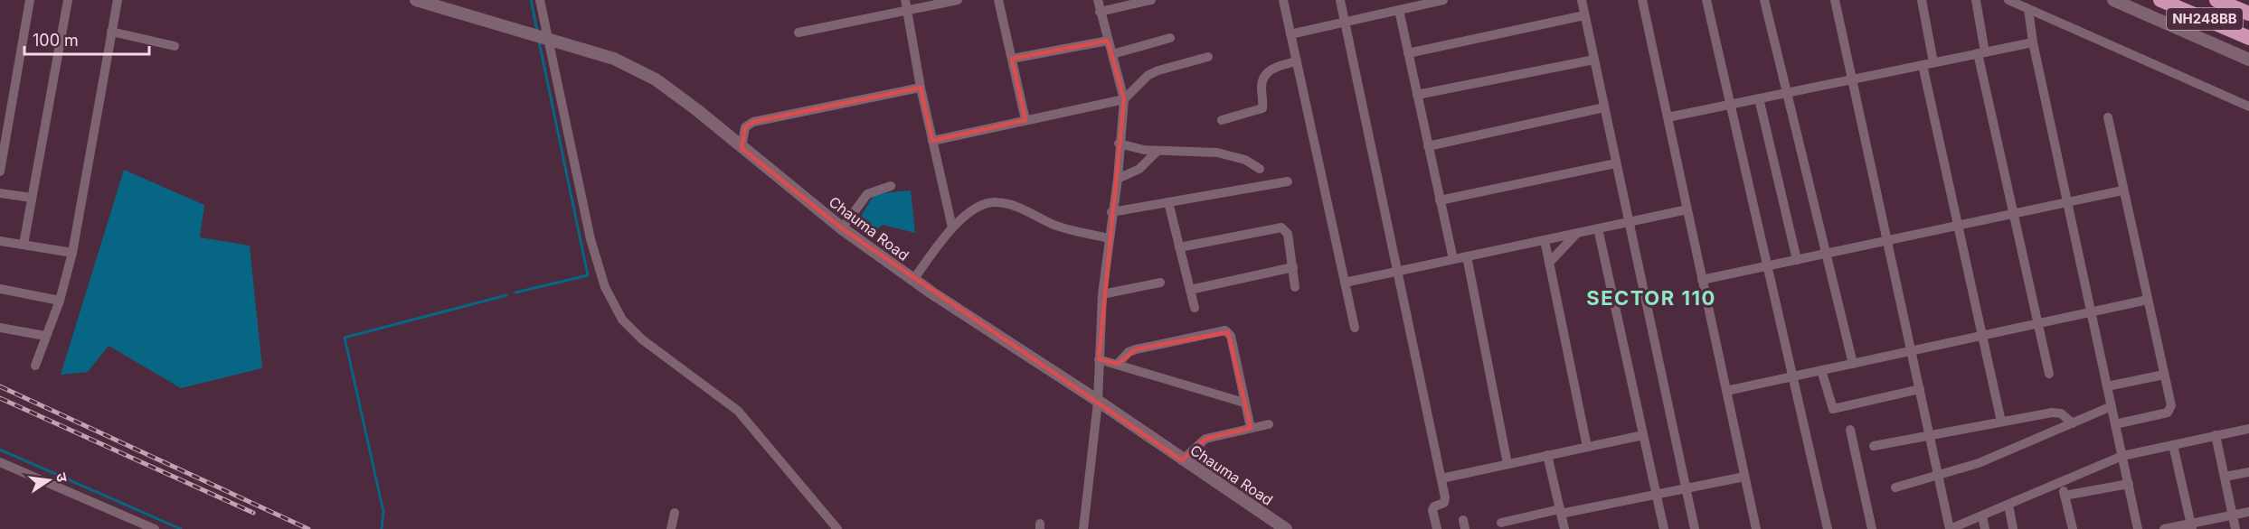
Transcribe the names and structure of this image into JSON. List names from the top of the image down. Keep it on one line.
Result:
{"streets":{"highway":["NH248BB"],"street":["Chauma Road"]},"districts":["SECTOR 110"],"scale_bar":"100 m","north":"right"}
